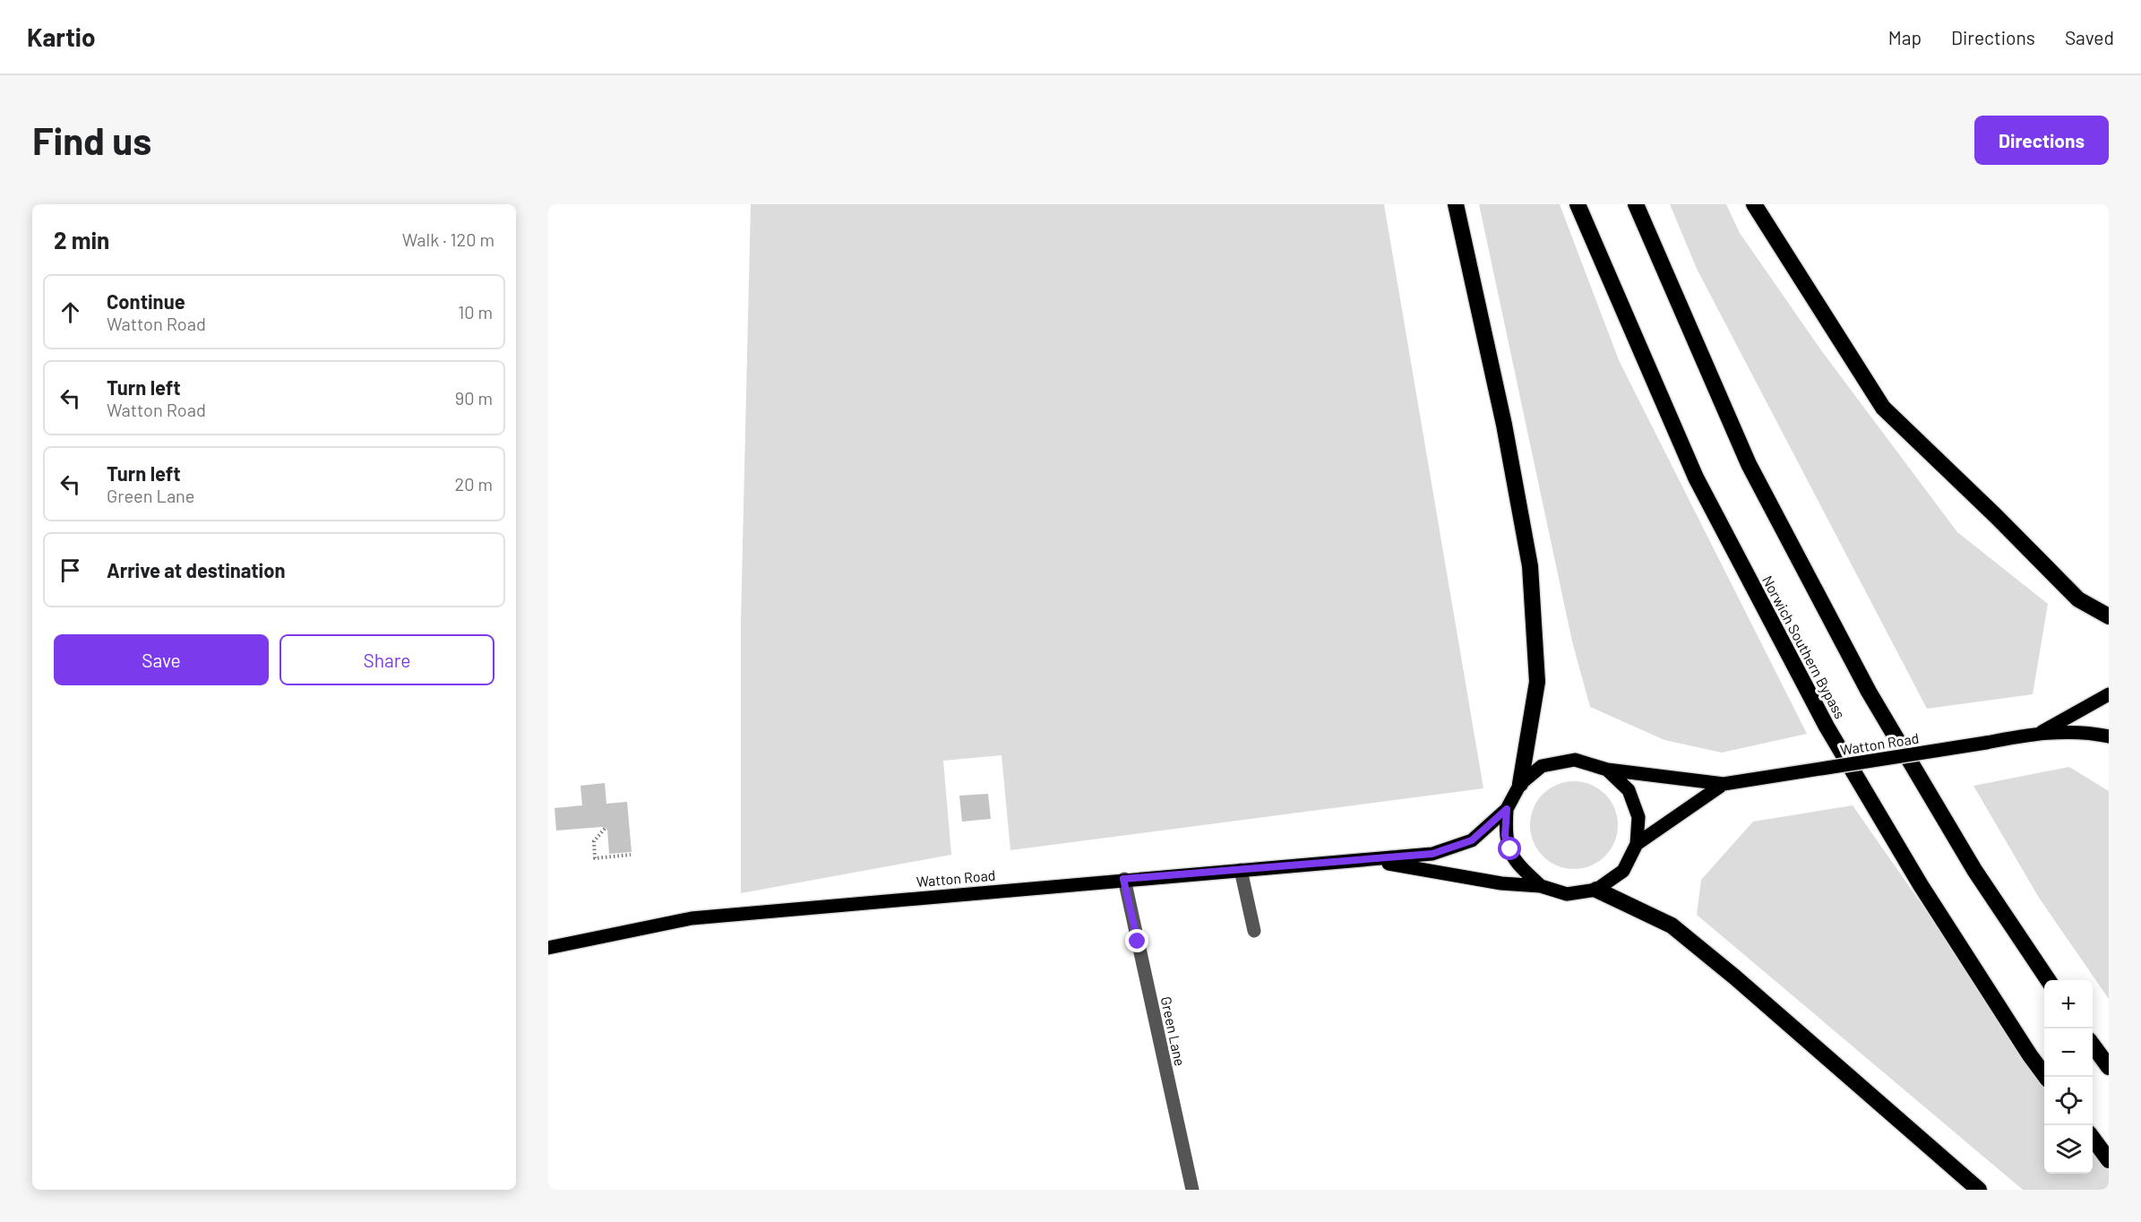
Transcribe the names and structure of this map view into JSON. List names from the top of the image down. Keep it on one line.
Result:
{"streets":{"highway":["Norwich Southern Bypass"],"main road":["Watton Road"],"street":["Green Lane"]},"crossings":[["Watton Road","Green Lane"]],"page":{"header":"Kartio","nav":["Map","Directions","Saved"],"buttons":["Directions",["Save","Share"]],"title":"Find us","heading":["2 min","Walk · 120 m"],"list":[["Continue","Watton Road","10 m"],["Turn left","Watton Road","90 m"],["Turn left","Green Lane","20 m"],"Arrive at destination"],"map_buttons":["+","−"]}}
